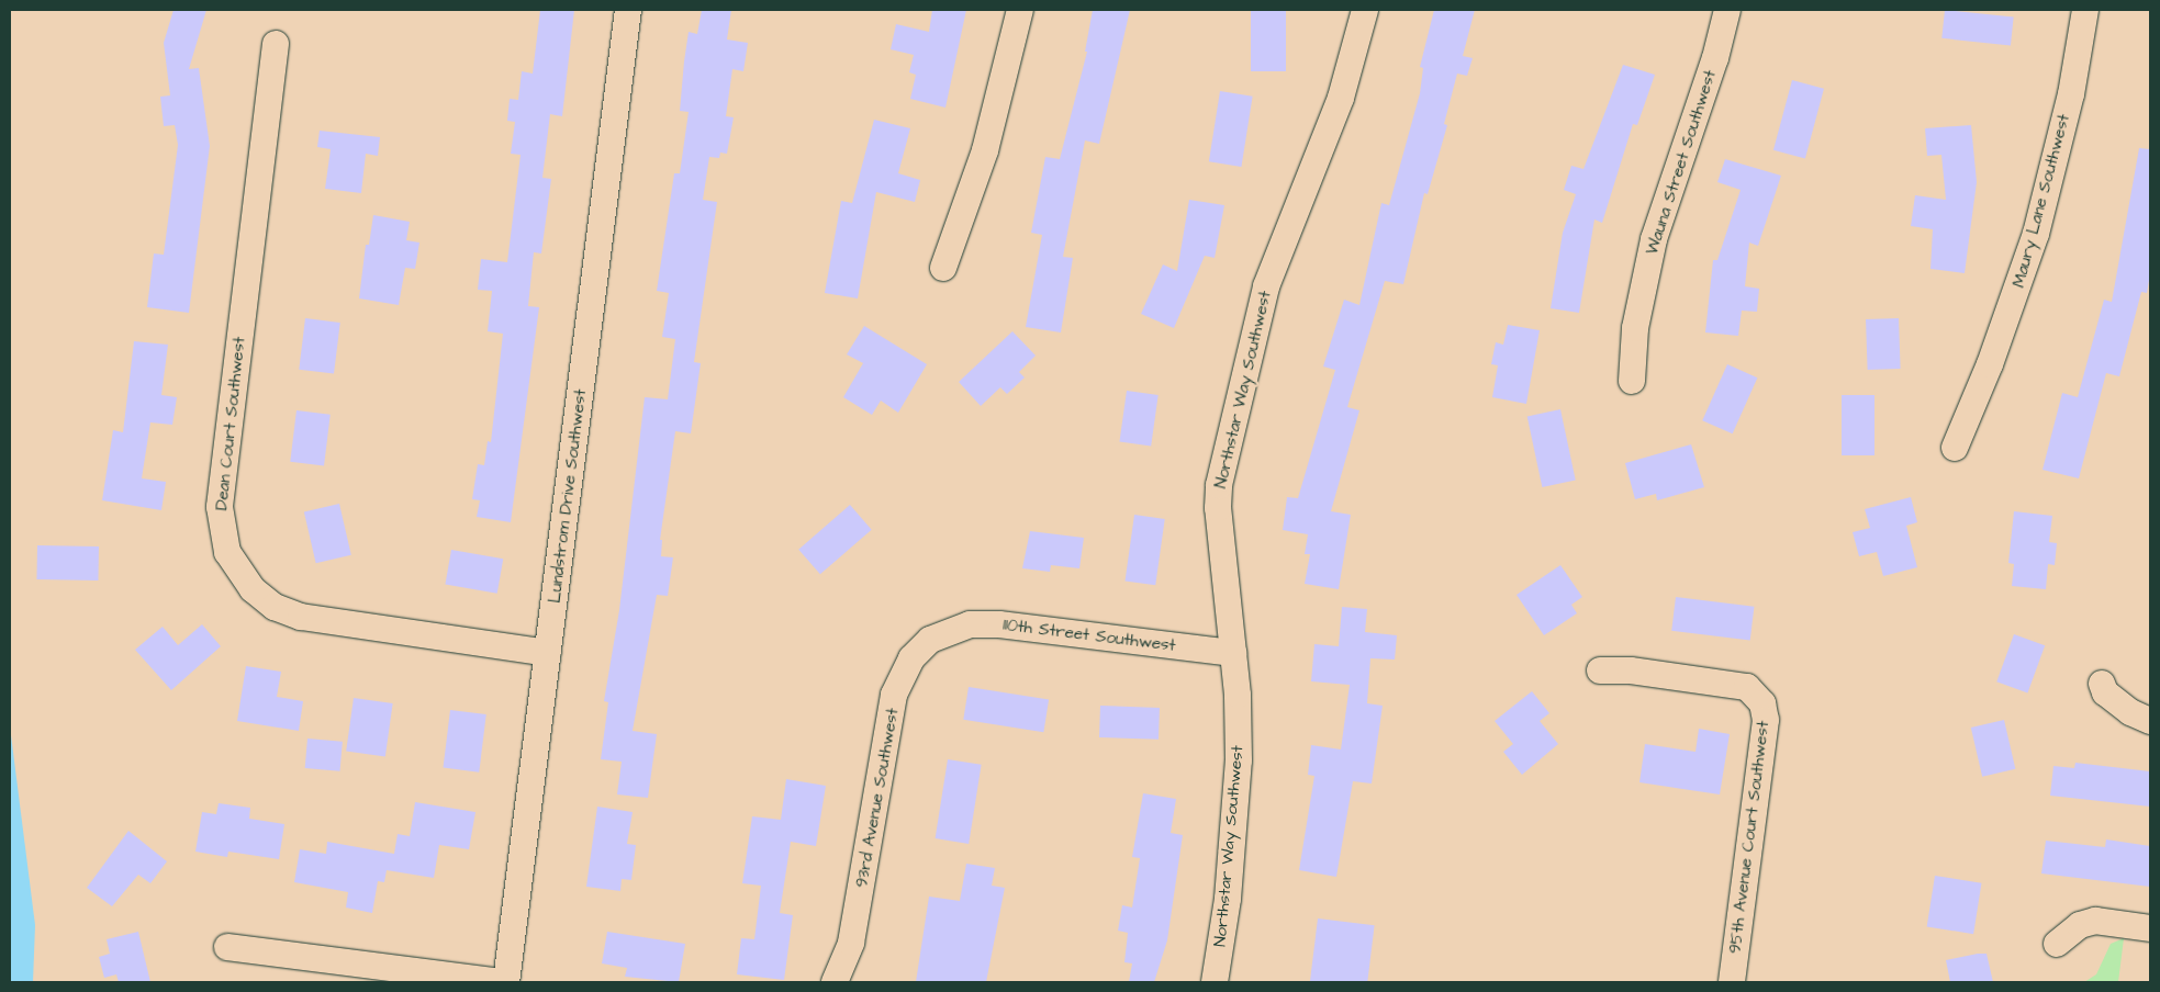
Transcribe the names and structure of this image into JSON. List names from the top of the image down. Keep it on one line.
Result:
{"streets":{"street":["Wauna Street Southwest","Maury Lane Southwest","Northstar Way Southwest","Dean Court Southwest","Lundstrom Drive Southwest","110th Street Southwest","93rd Avenue Southwest","95th Avenue Court Southwest"]},"crossings":[["Northstar Way Southwest","110th Street Southwest"],["Dean Court Southwest","Lundstrom Drive Southwest"],["110th Street Southwest","93rd Avenue Southwest"]]}
